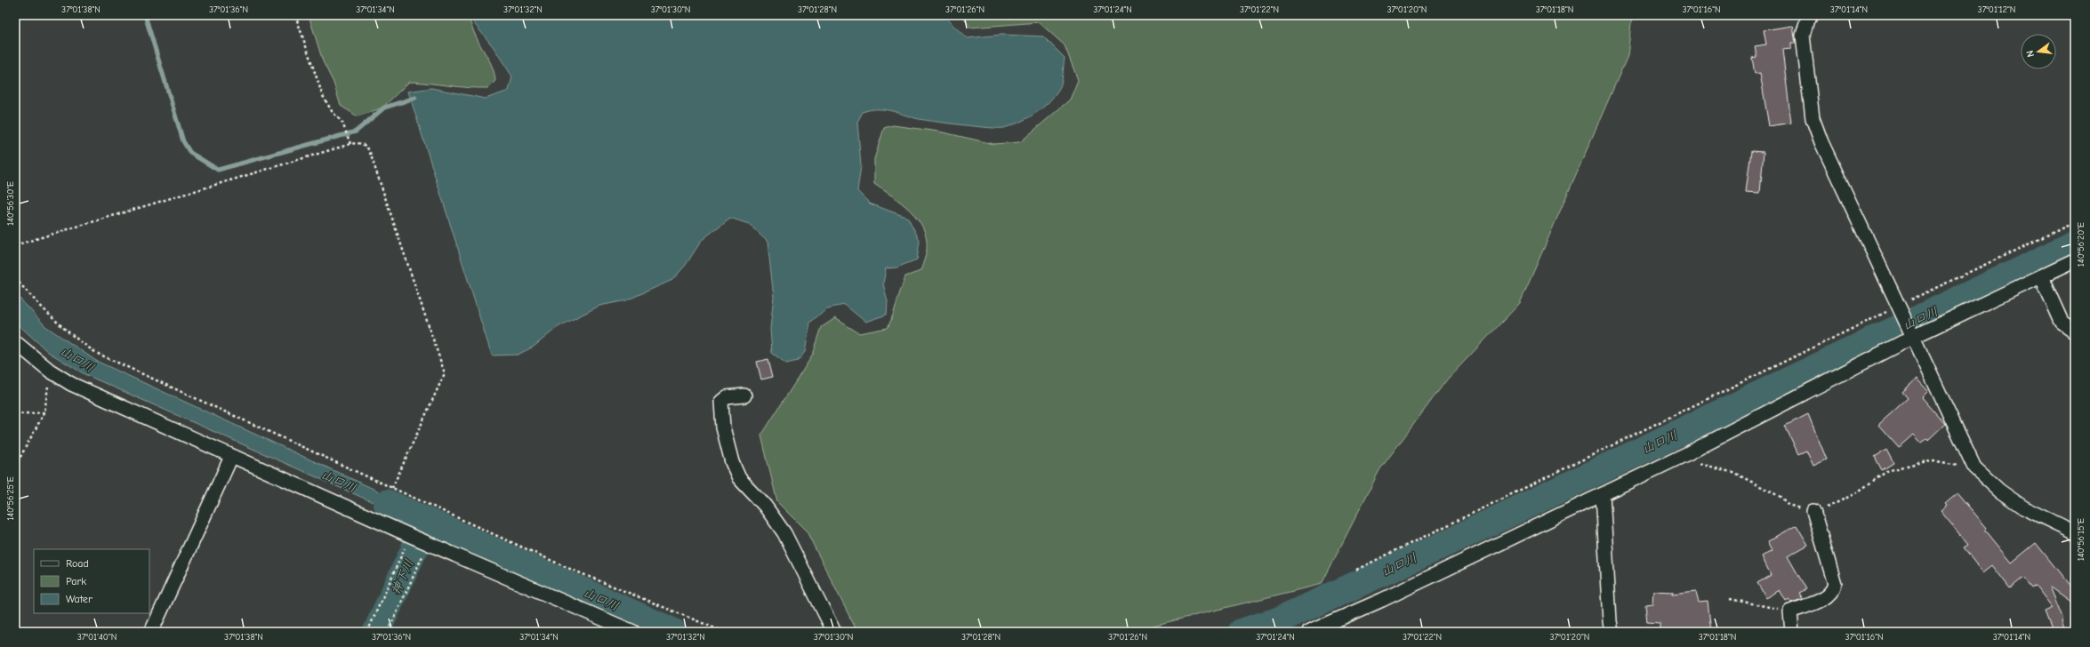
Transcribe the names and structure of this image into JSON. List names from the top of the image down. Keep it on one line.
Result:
{"water":["山口川","神下川"],"legend":["Road","Park","Water"],"north":"left","coordinates":["37°01'38\"N","37°01'36\"N","37°01'34\"N","37°01'32\"N","37°01'30\"N","37°01'28\"N","37°01'26\"N","37°01'24\"N","37°01'22\"N","37°01'20\"N","37°01'18\"N","37°01'16\"N","37°01'14\"N","37°01'12\"N","140°56'30\"E","140°56'20\"E","140°56'25\"E","140°56'15\"E","37°01'40\"N"]}
